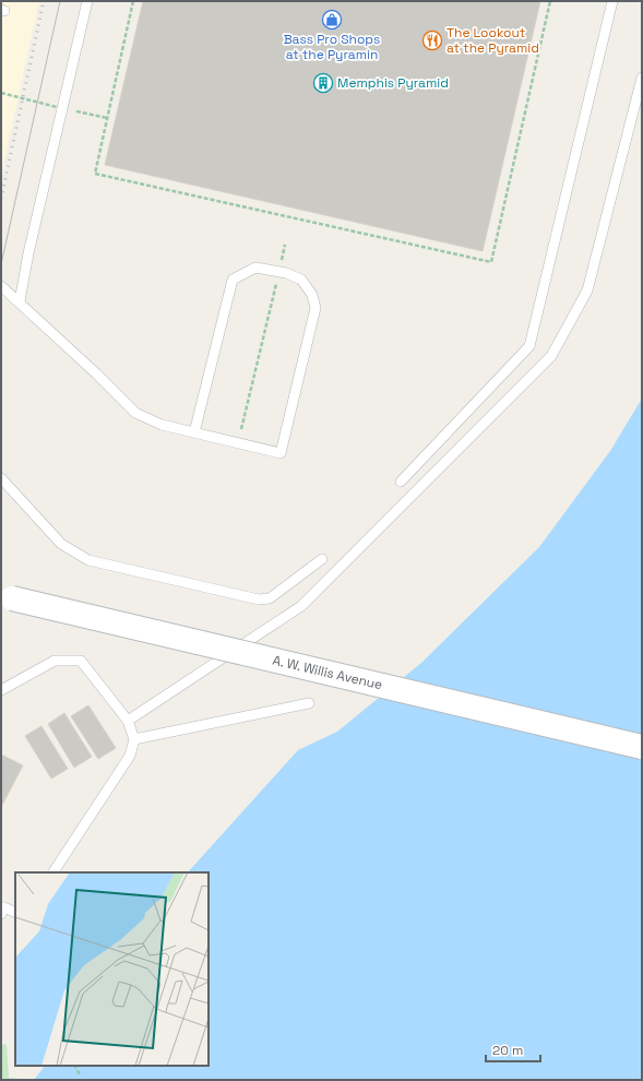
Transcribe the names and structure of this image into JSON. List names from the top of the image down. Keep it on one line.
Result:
{"streets":{"main road":["A. W. Willis Avenue"]},"places":{"shop":["Bass Pro Shops at the Pyramin"],"restaurant":["The Lookout at the Pyramid"],"building":["Memphis Pyramid"]},"scale_bar":"20 m"}
